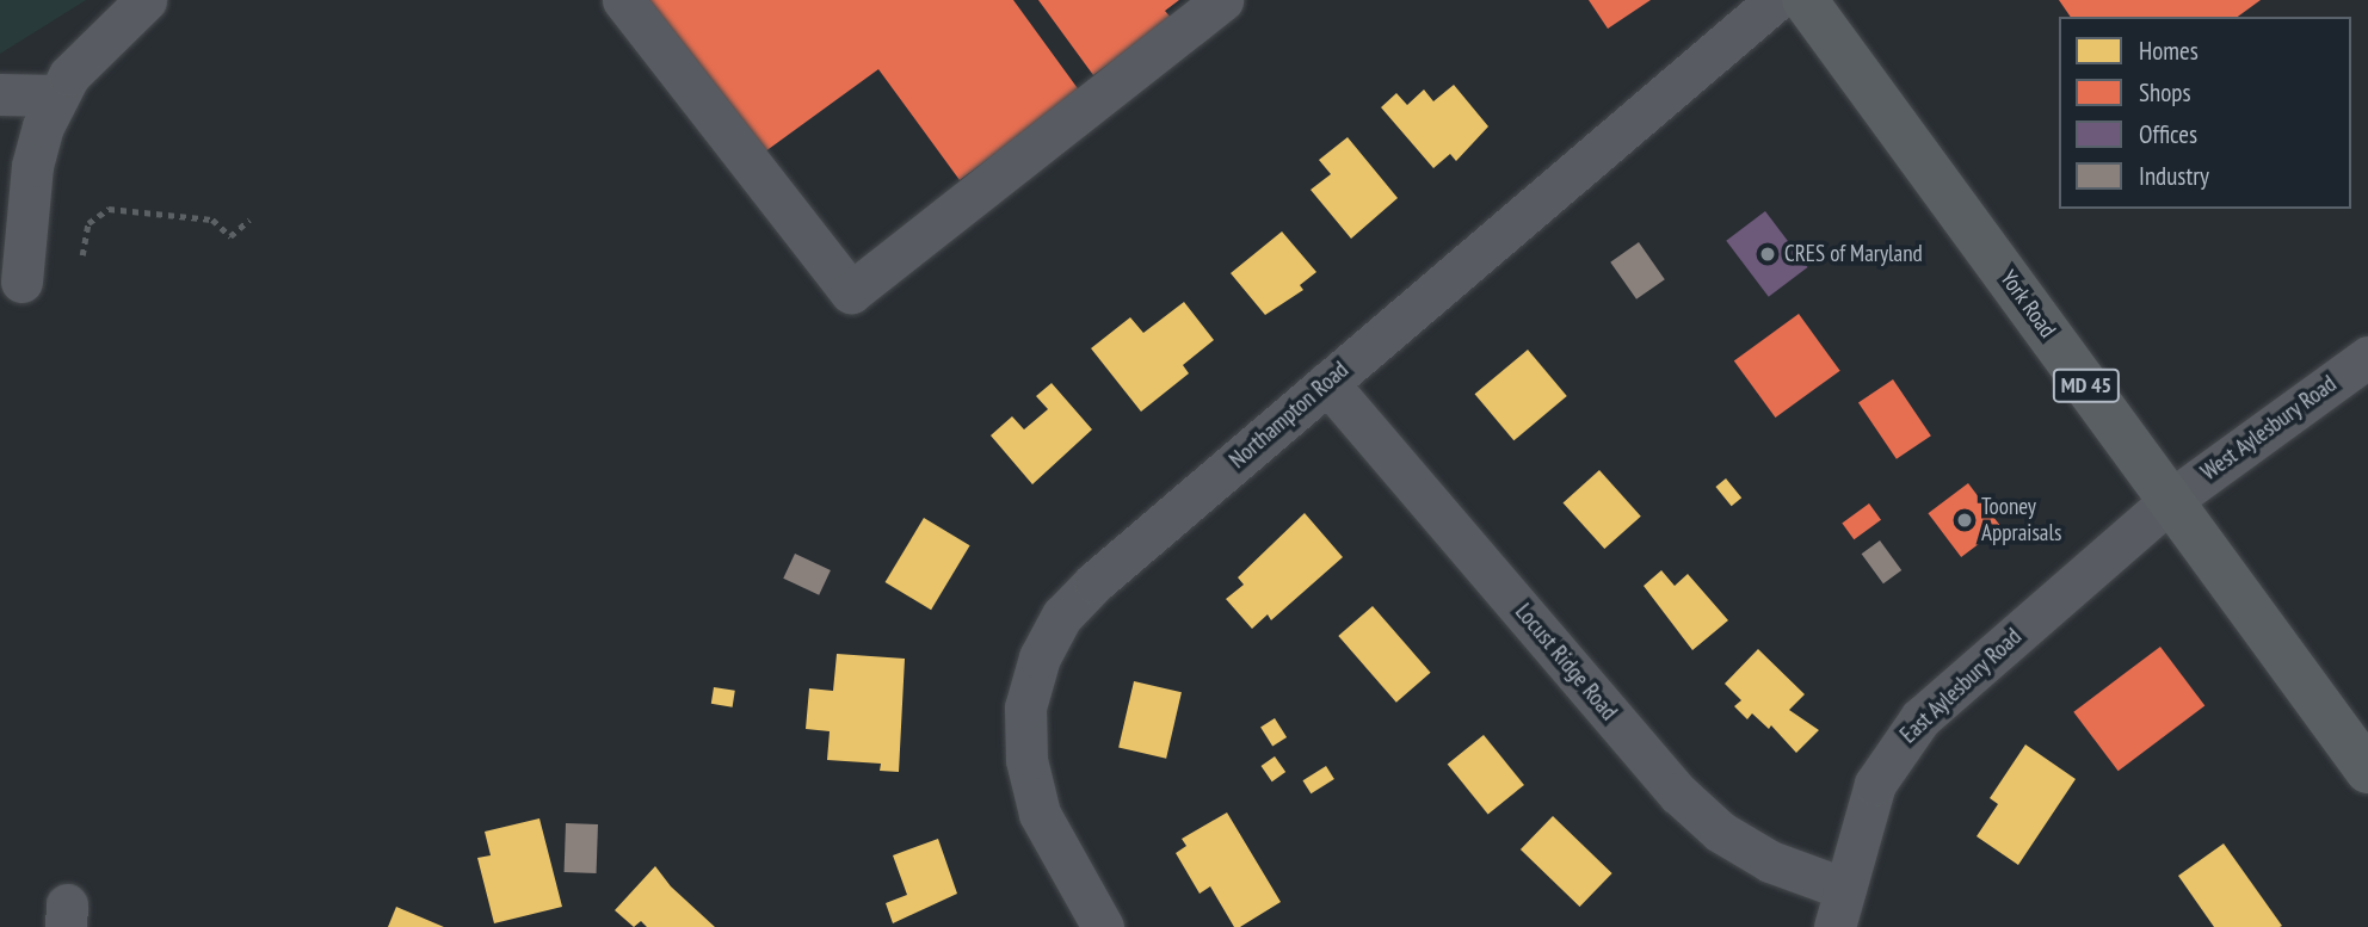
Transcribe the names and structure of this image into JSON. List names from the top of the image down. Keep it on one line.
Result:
{"streets":{"main road":["York Road","MD 45"],"street":["Northampton Road","West Aylesbury Road","Locust Ridge Road","East Aylesbury Road"]},"crossings":[["York Road","West Aylesbury Road"],["York Road","East Aylesbury Road"],["Northampton Road","Locust Ridge Road"],["West Aylesbury Road","East Aylesbury Road"],["Locust Ridge Road","East Aylesbury Road"]],"places":["CRES of Maryland","Tooney Appraisals"],"legend":["Homes","Shops","Offices","Industry"]}
